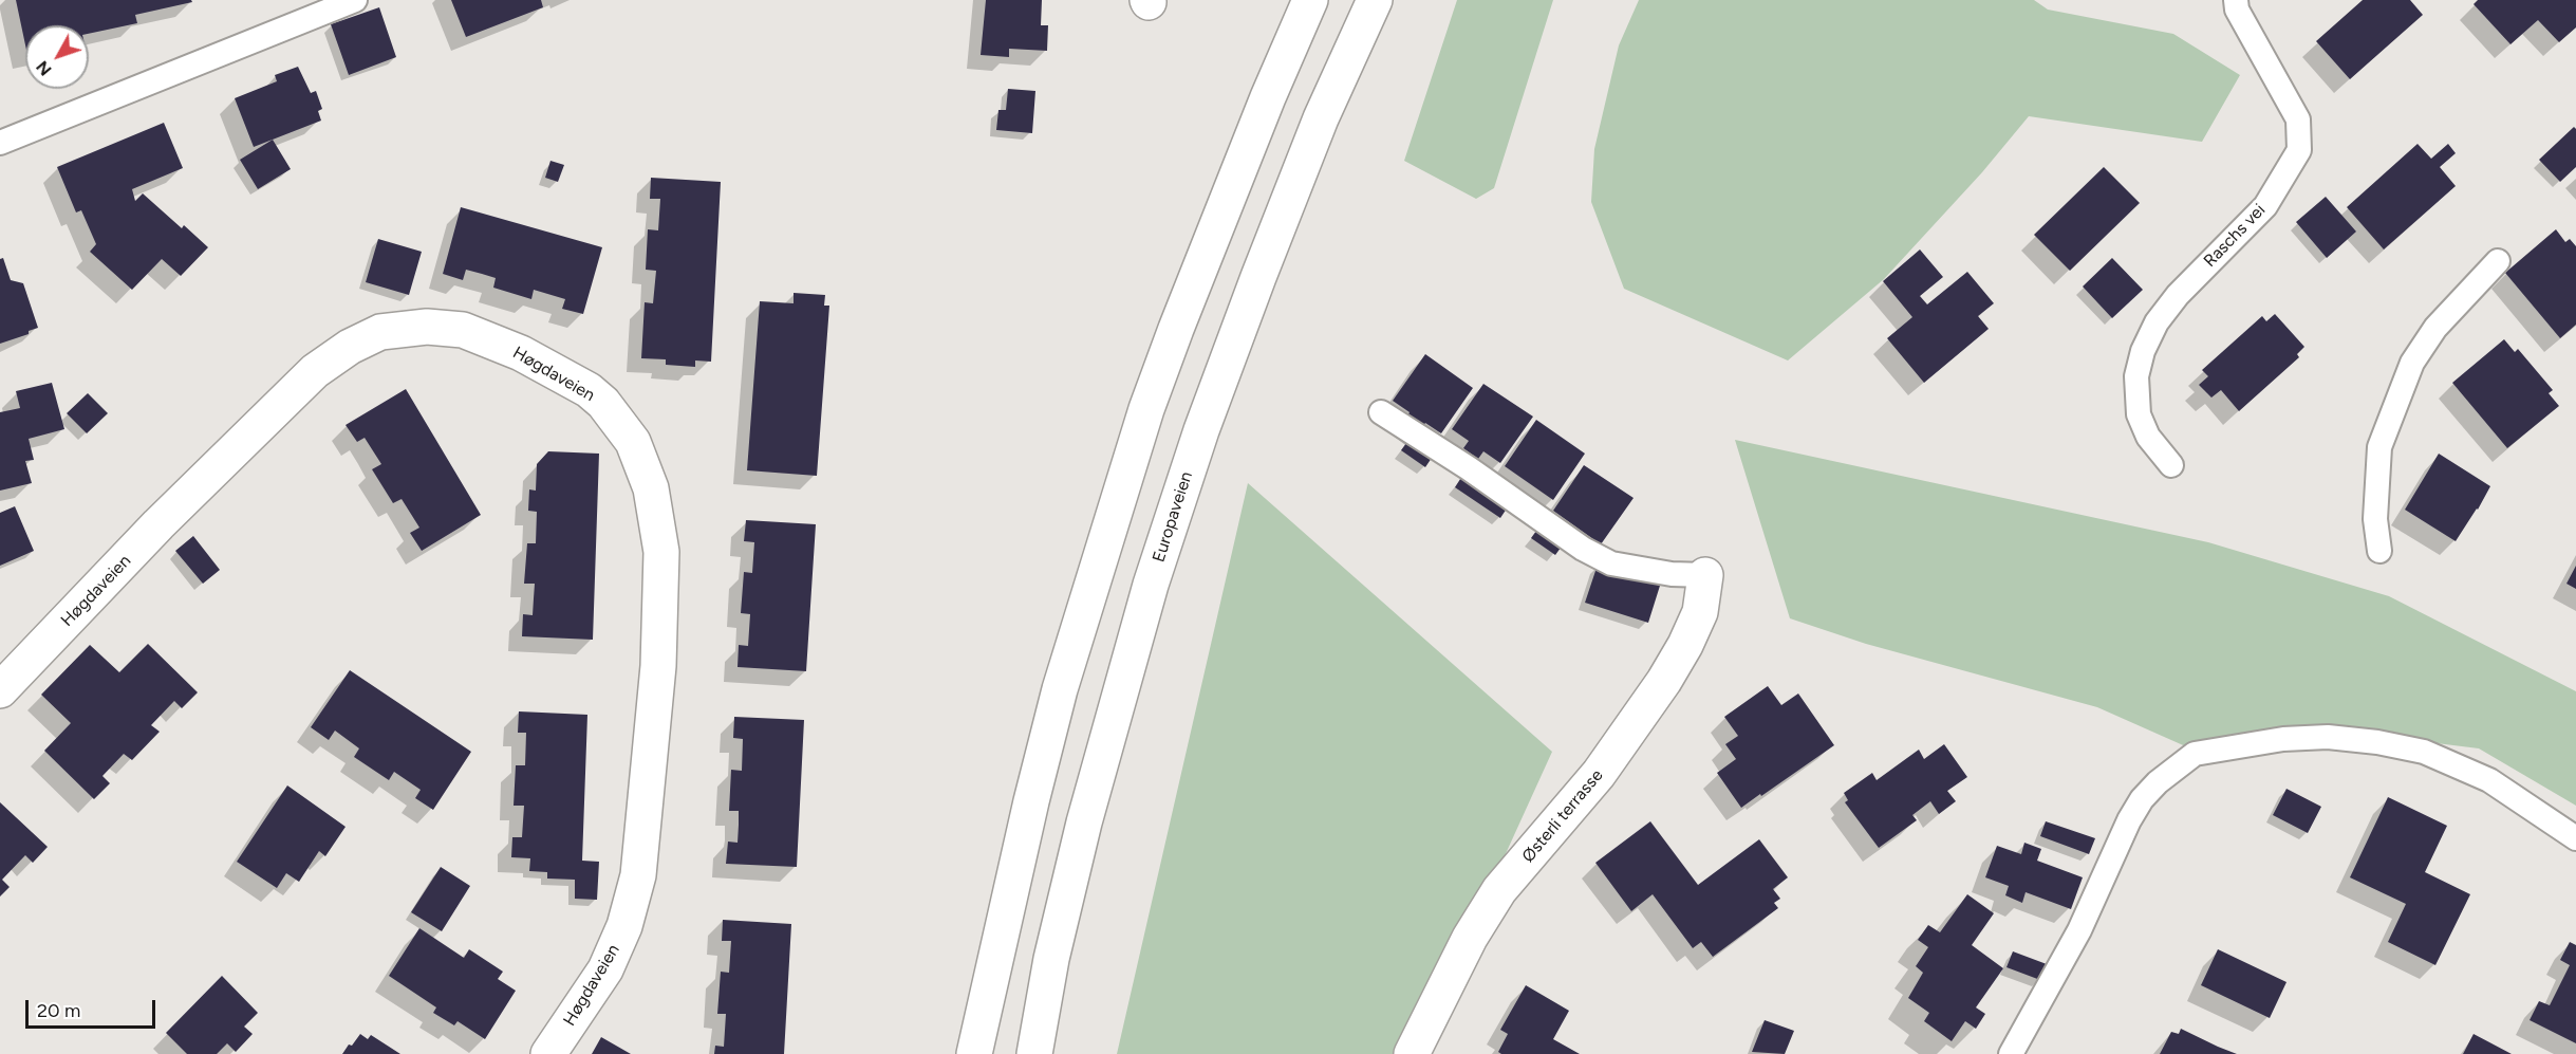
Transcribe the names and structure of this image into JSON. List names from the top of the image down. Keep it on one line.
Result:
{"streets":{"main road":["Høgdaveien","Europaveien","Østerli terrasse"],"lane":["Raschs vei"]},"scale_bar":"20 m","north":"bottom left"}
